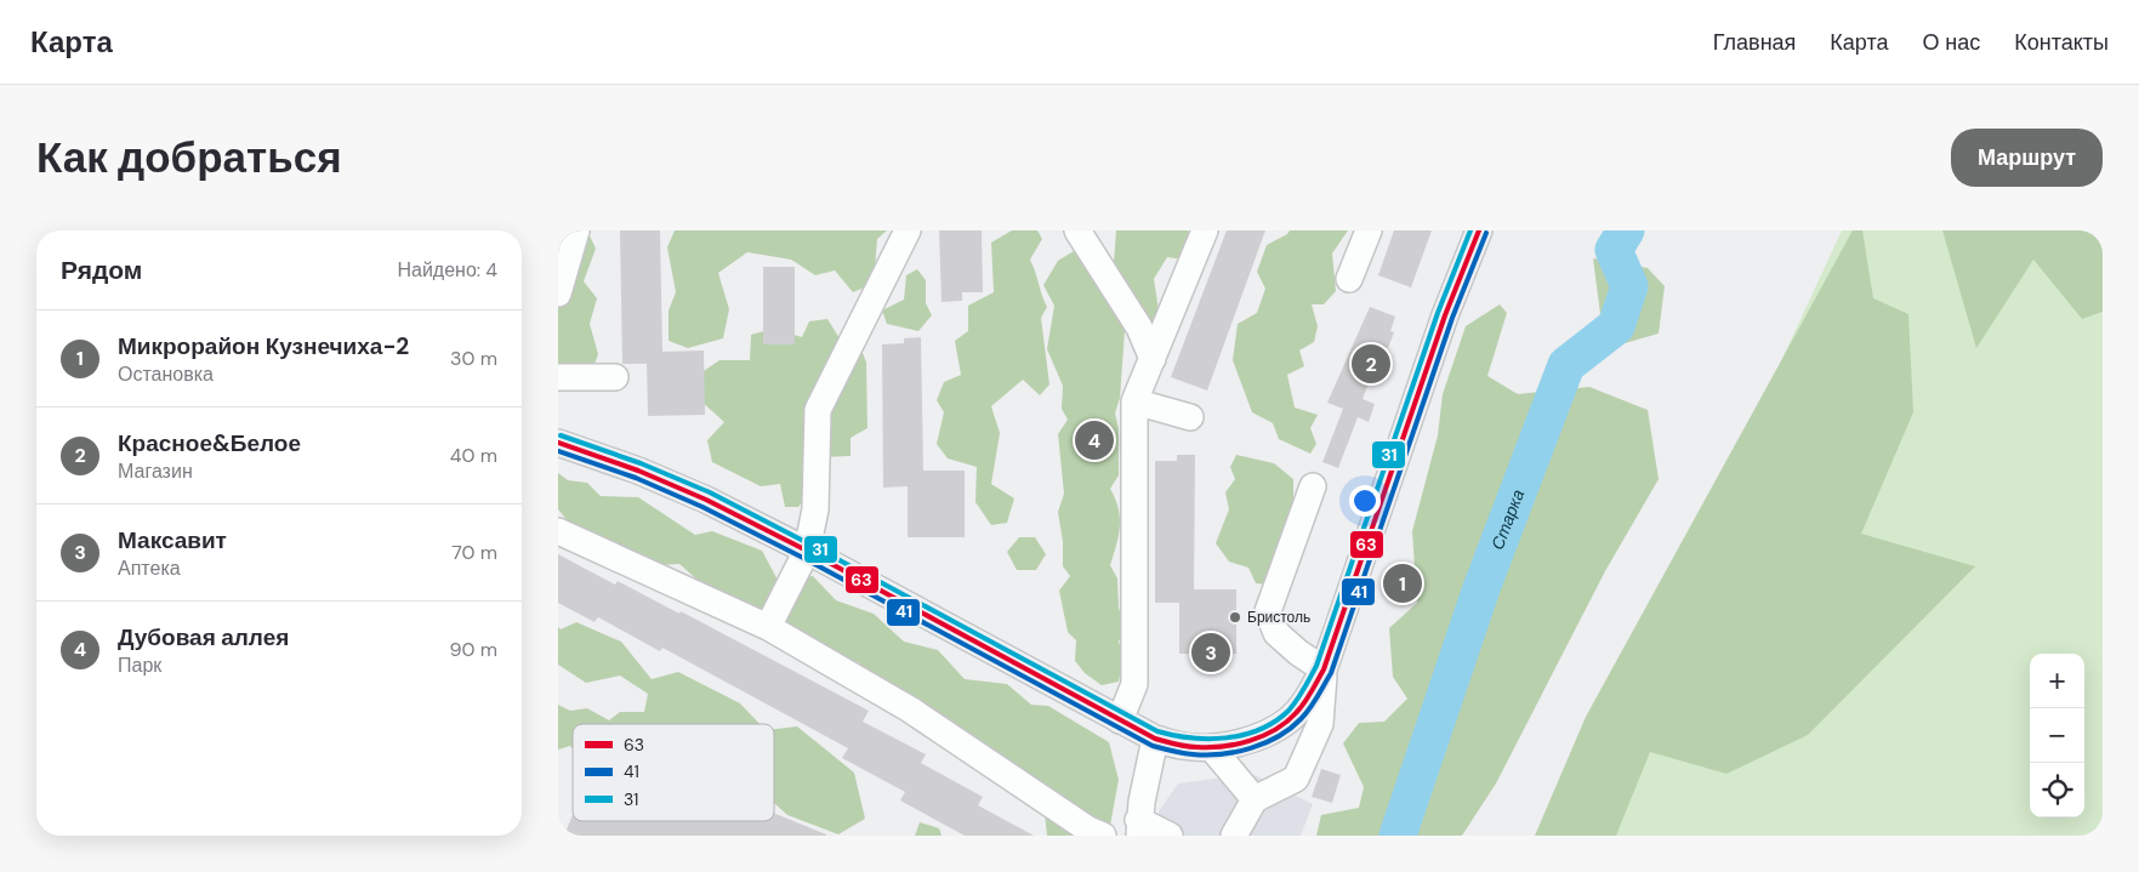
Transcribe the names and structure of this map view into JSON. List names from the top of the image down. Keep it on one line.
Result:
{"water":["Старка"],"places":["Бристоль"],"lines":["transit line 63","transit line 31","transit line 41"],"legend":["63","41","31"],"page":{"header":"Карта","nav":["Главная","Карта","О нас","Контакты"],"buttons":"Маршрут","title":"Как добраться","heading":["Рядом","Найдено: 4"],"list":[{"mark":"1","name":"Микрорайон Кузнечиха-2","note":"Остановка","value":"30 m"},{"mark":"2","name":"Красное&Белое","note":"Магазин","value":"40 m"},{"mark":"3","name":"Максавит","note":"Аптека","value":"70 m"},{"mark":"4","name":"Дубовая аллея","note":"Парк","value":"90 m"}],"pins":["2","4","1","3"],"map_buttons":["+","−"]}}
